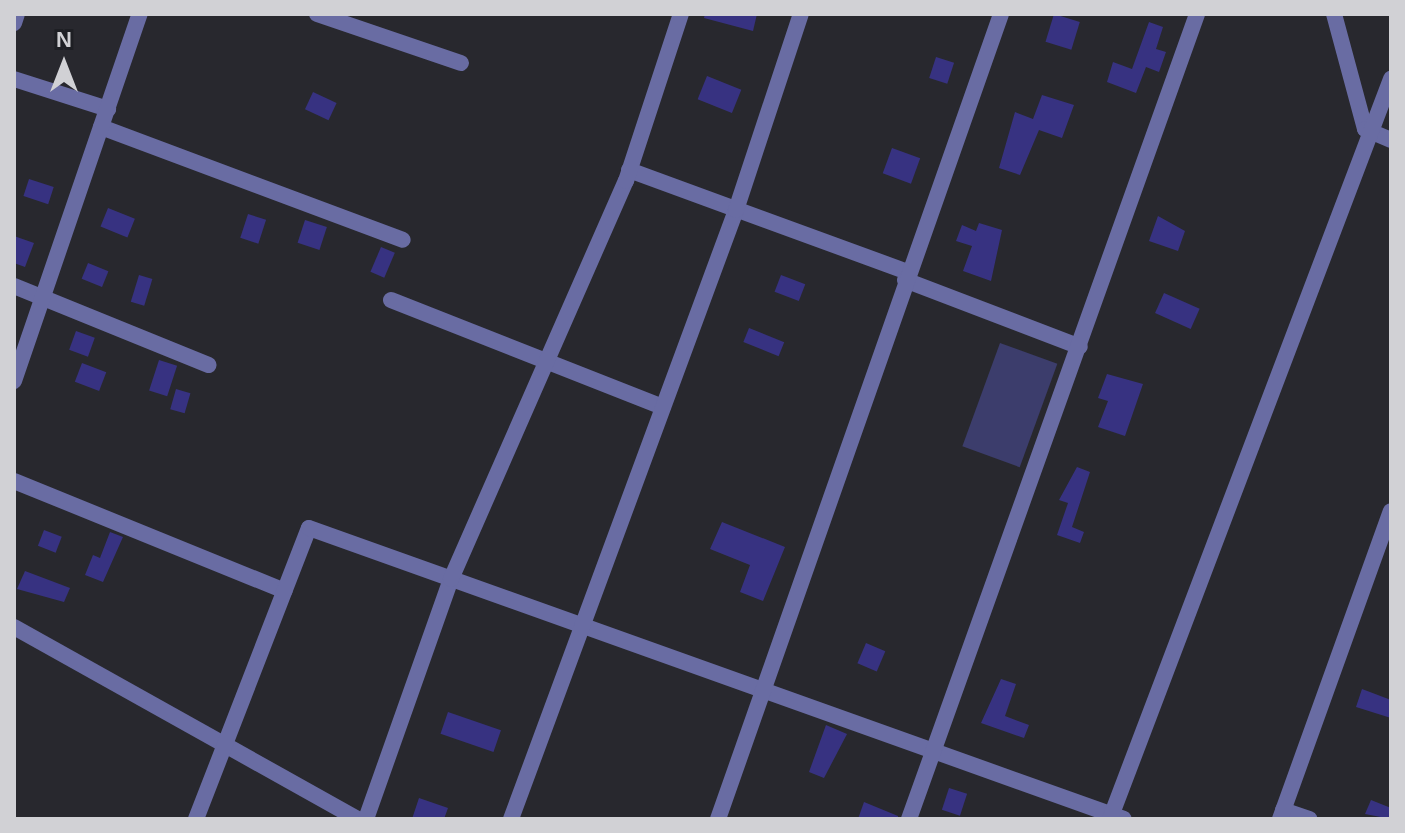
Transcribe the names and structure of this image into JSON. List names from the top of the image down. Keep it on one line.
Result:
{"north":"top"}
